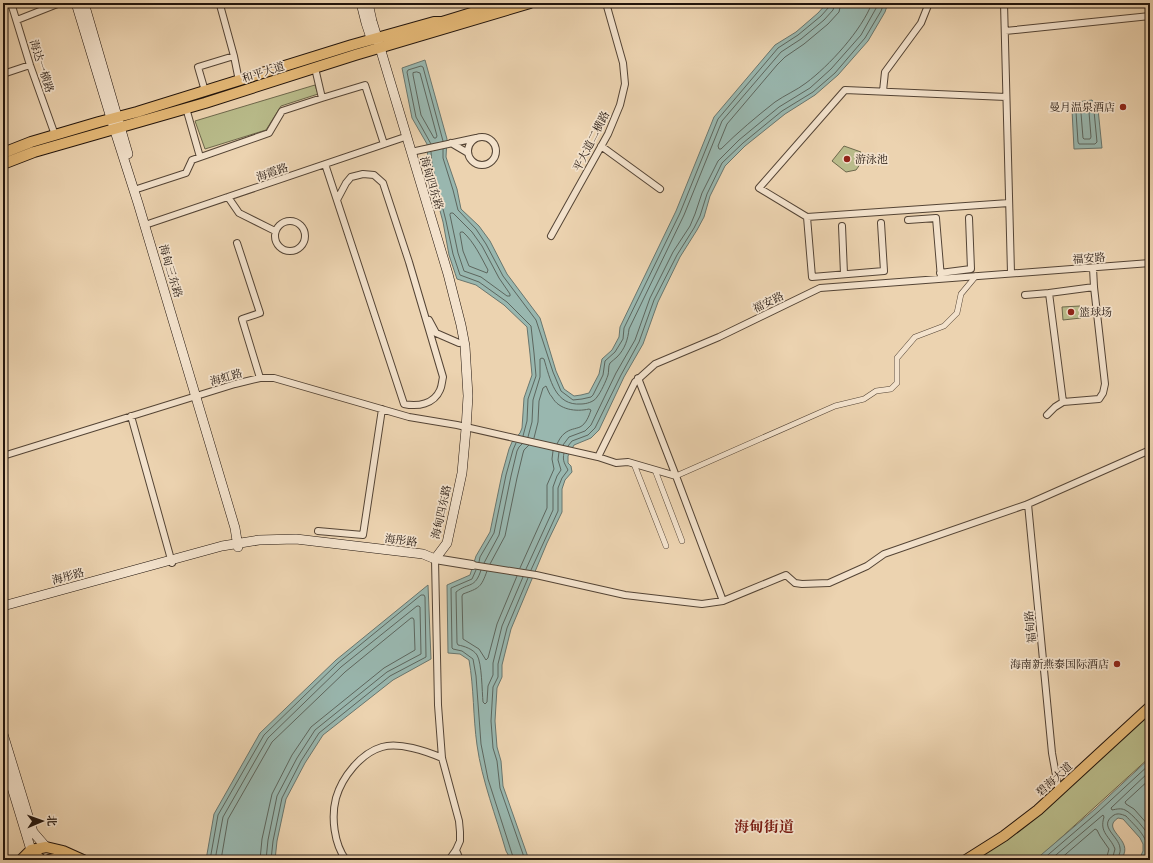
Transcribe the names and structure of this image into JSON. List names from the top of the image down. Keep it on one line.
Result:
{"streets":{"main road":["和平大道","海甸四东路","海甸三东路","海彤路","碧海大道"],"street":["海达一横路","平大道二横路","海霞路","福安路","海虹路","福甸路"]},"crossings":[["海达一横路","和平大道"],["和平大道","海甸四东路"],["和平大道","海甸三东路"],["海霞路","海甸四东路"],["海甸四东路","海虹路"],["海甸四东路","海彤路"],["海甸三东路","海虹路"],["福甸路","碧海大道"]],"districts":["海甸街道"],"places":["曼月温泉酒店","游泳池","篮球场","海南新燕泰国际酒店"],"north":"right"}
